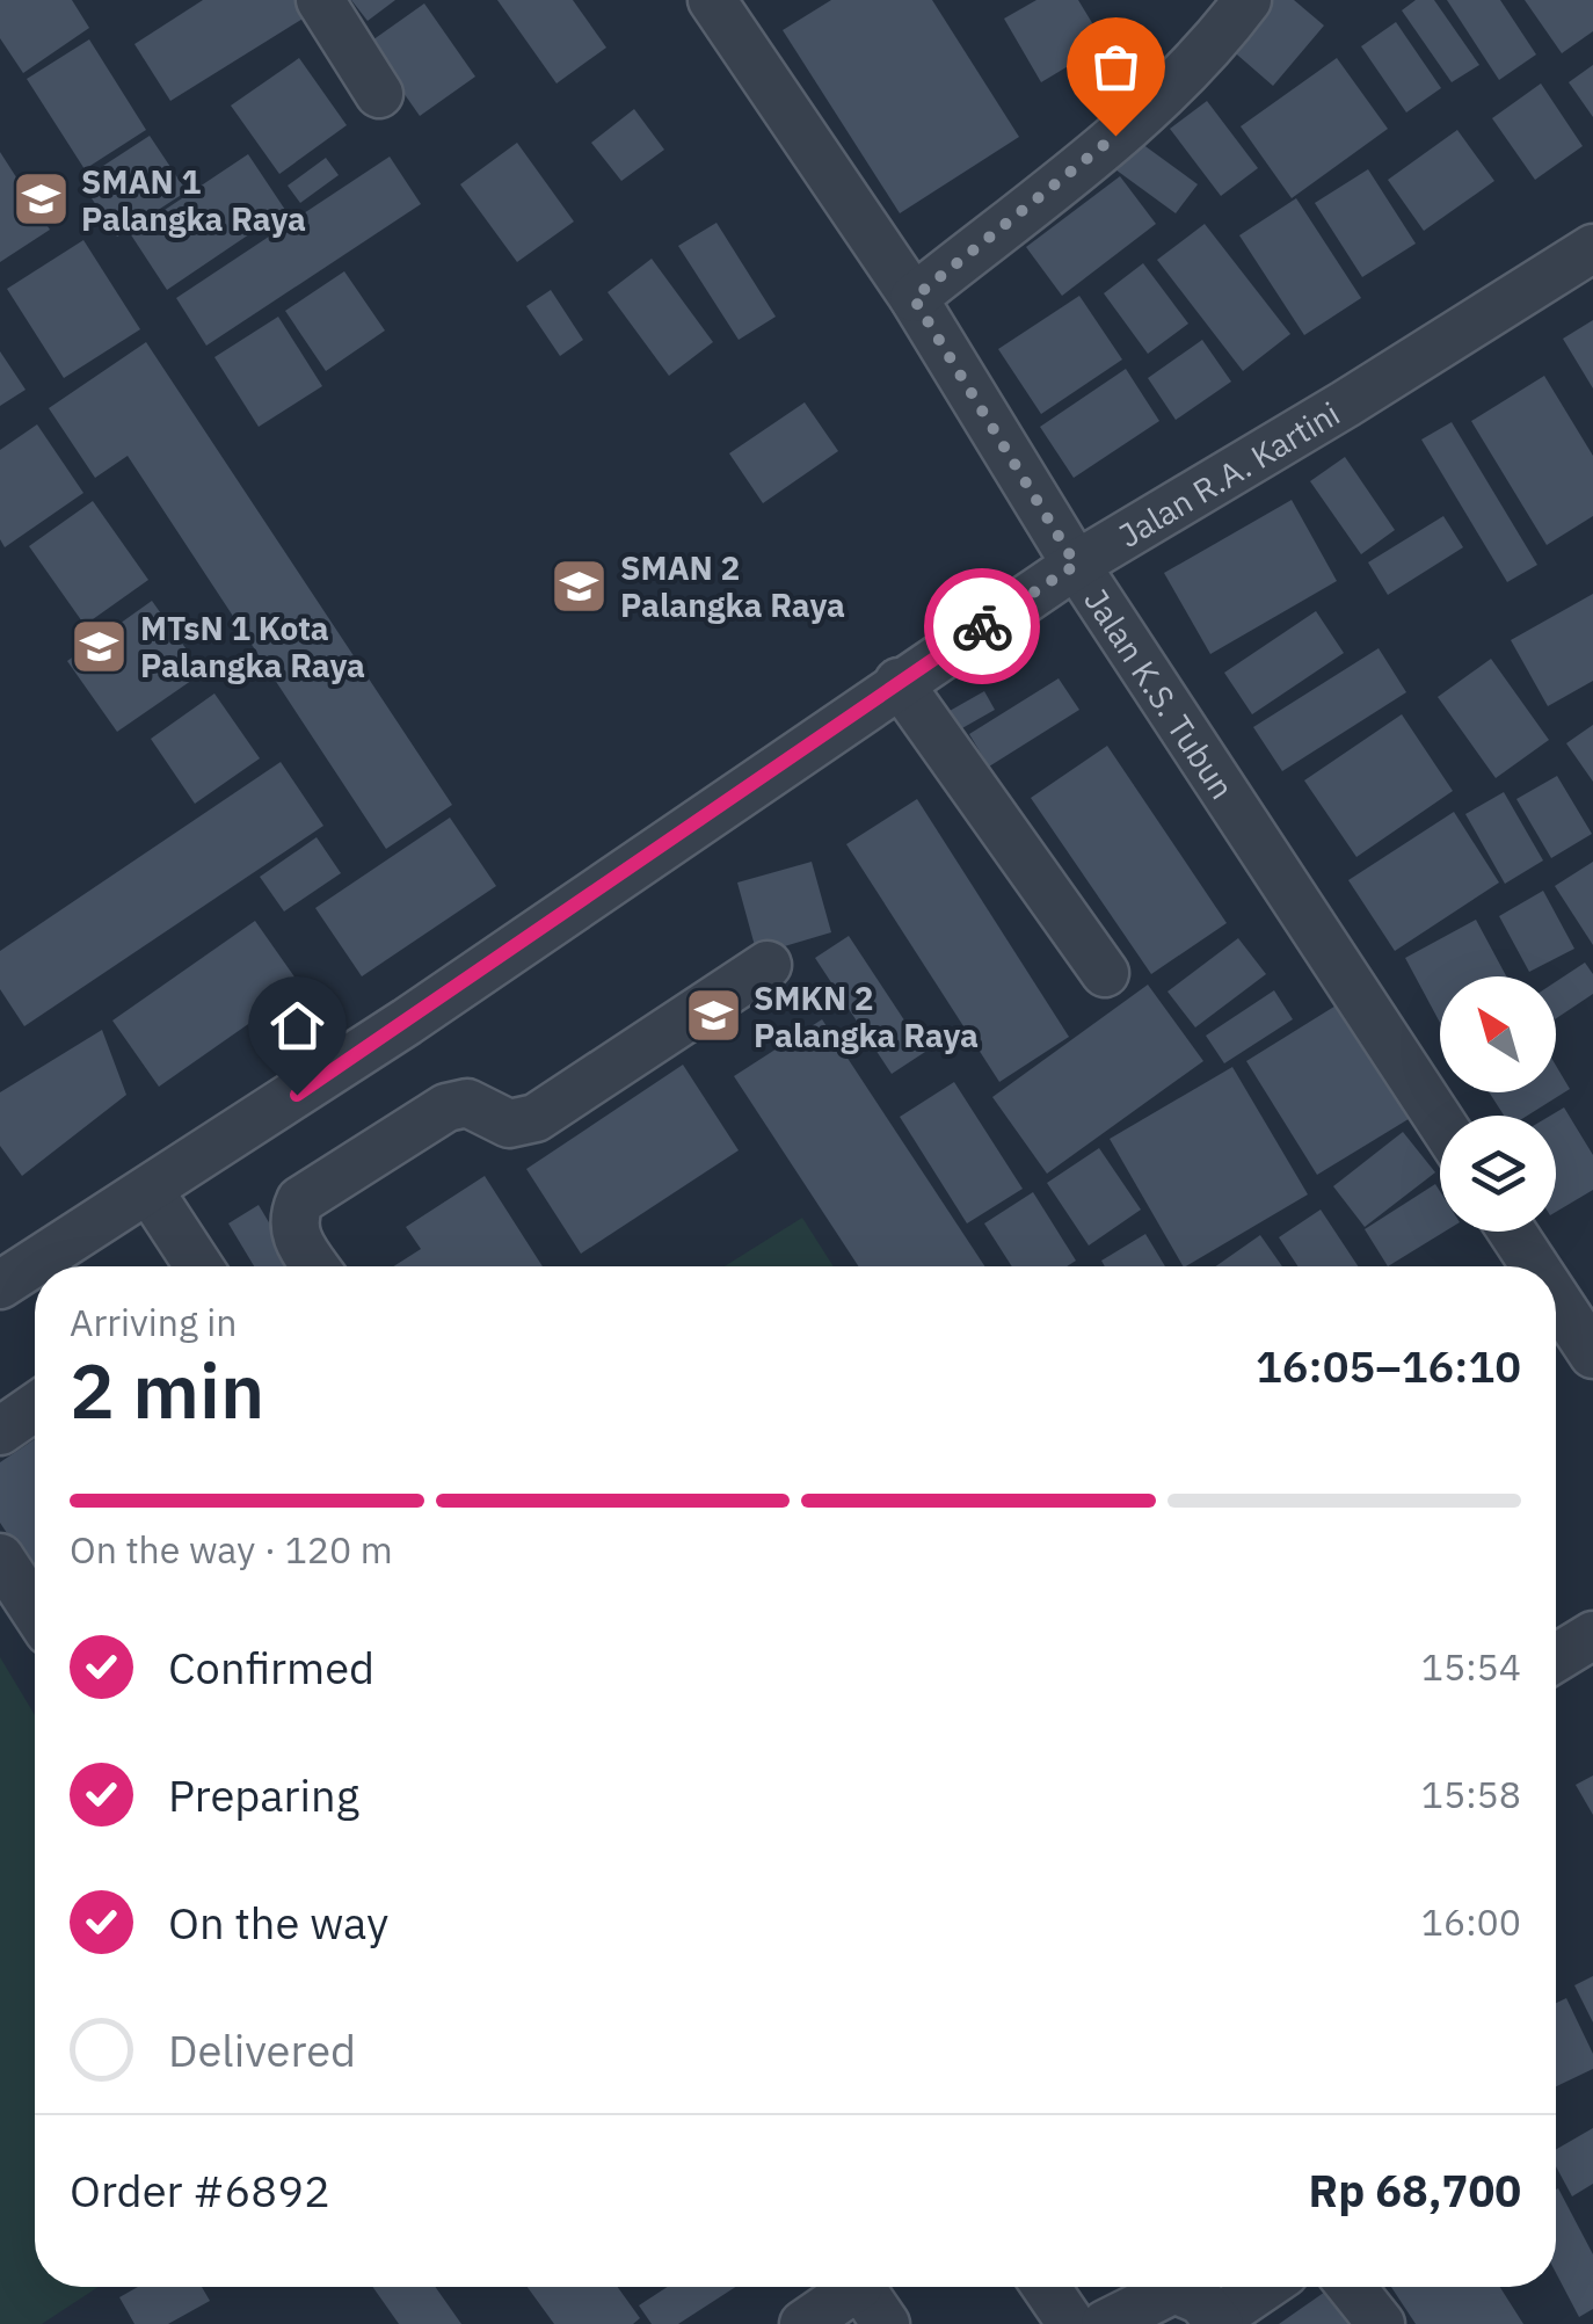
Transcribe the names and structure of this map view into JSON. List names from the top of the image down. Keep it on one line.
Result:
{"streets":{"street":["Jalan R.A. Kartini","Jalan K.S. Tubun"]},"crossings":[["Jalan R.A. Kartini","Jalan K.S. Tubun"]],"places":{"school or university":["SMAN 1 Palangka Raya","SMAN 2 Palangka Raya","MTsN 1 Kota Palangka Raya","SMKN 2 Palangka Raya"]},"north":"top left","page":{"heading":["2 min","Arriving in","16:05–16:10"],"panel":["Order #6892","Rp 68,700"],"bar":"On the way · 120 m","list":[["Confirmed","15:54"],["Preparing","15:58"],["On the way","16:00"],"Delivered"]}}
